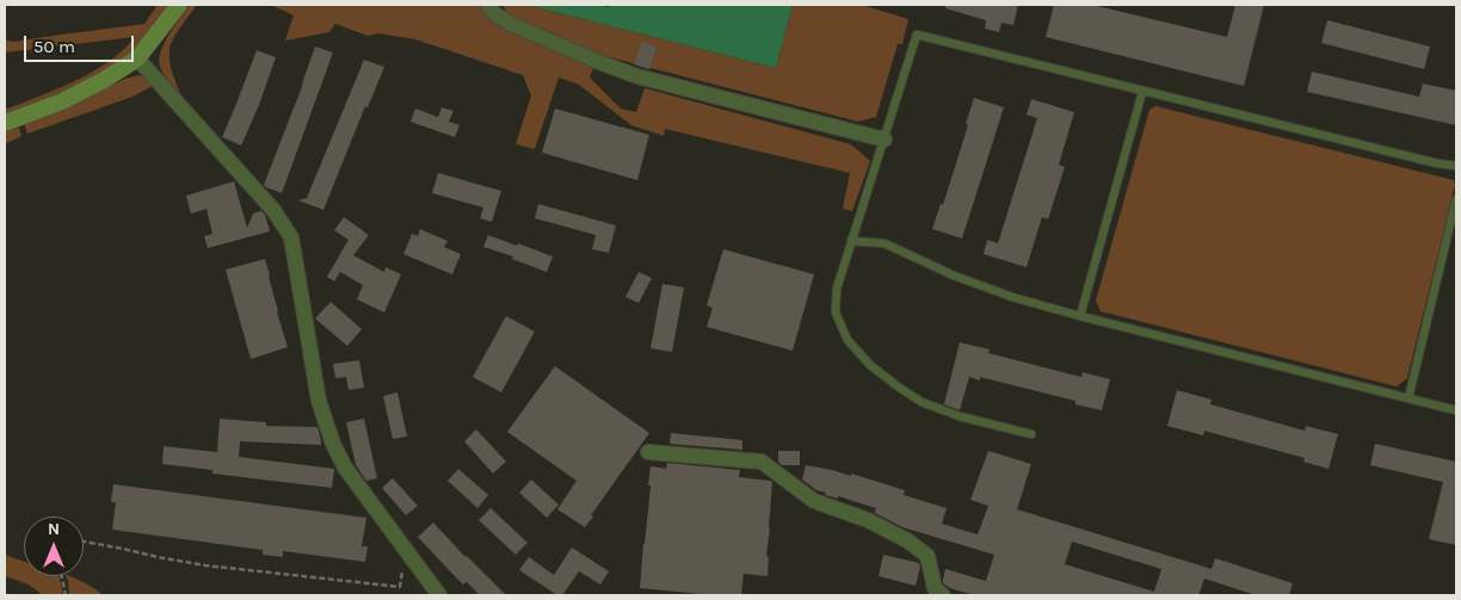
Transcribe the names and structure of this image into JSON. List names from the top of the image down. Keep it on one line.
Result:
{"scale_bar":"50 m","north":"top"}
